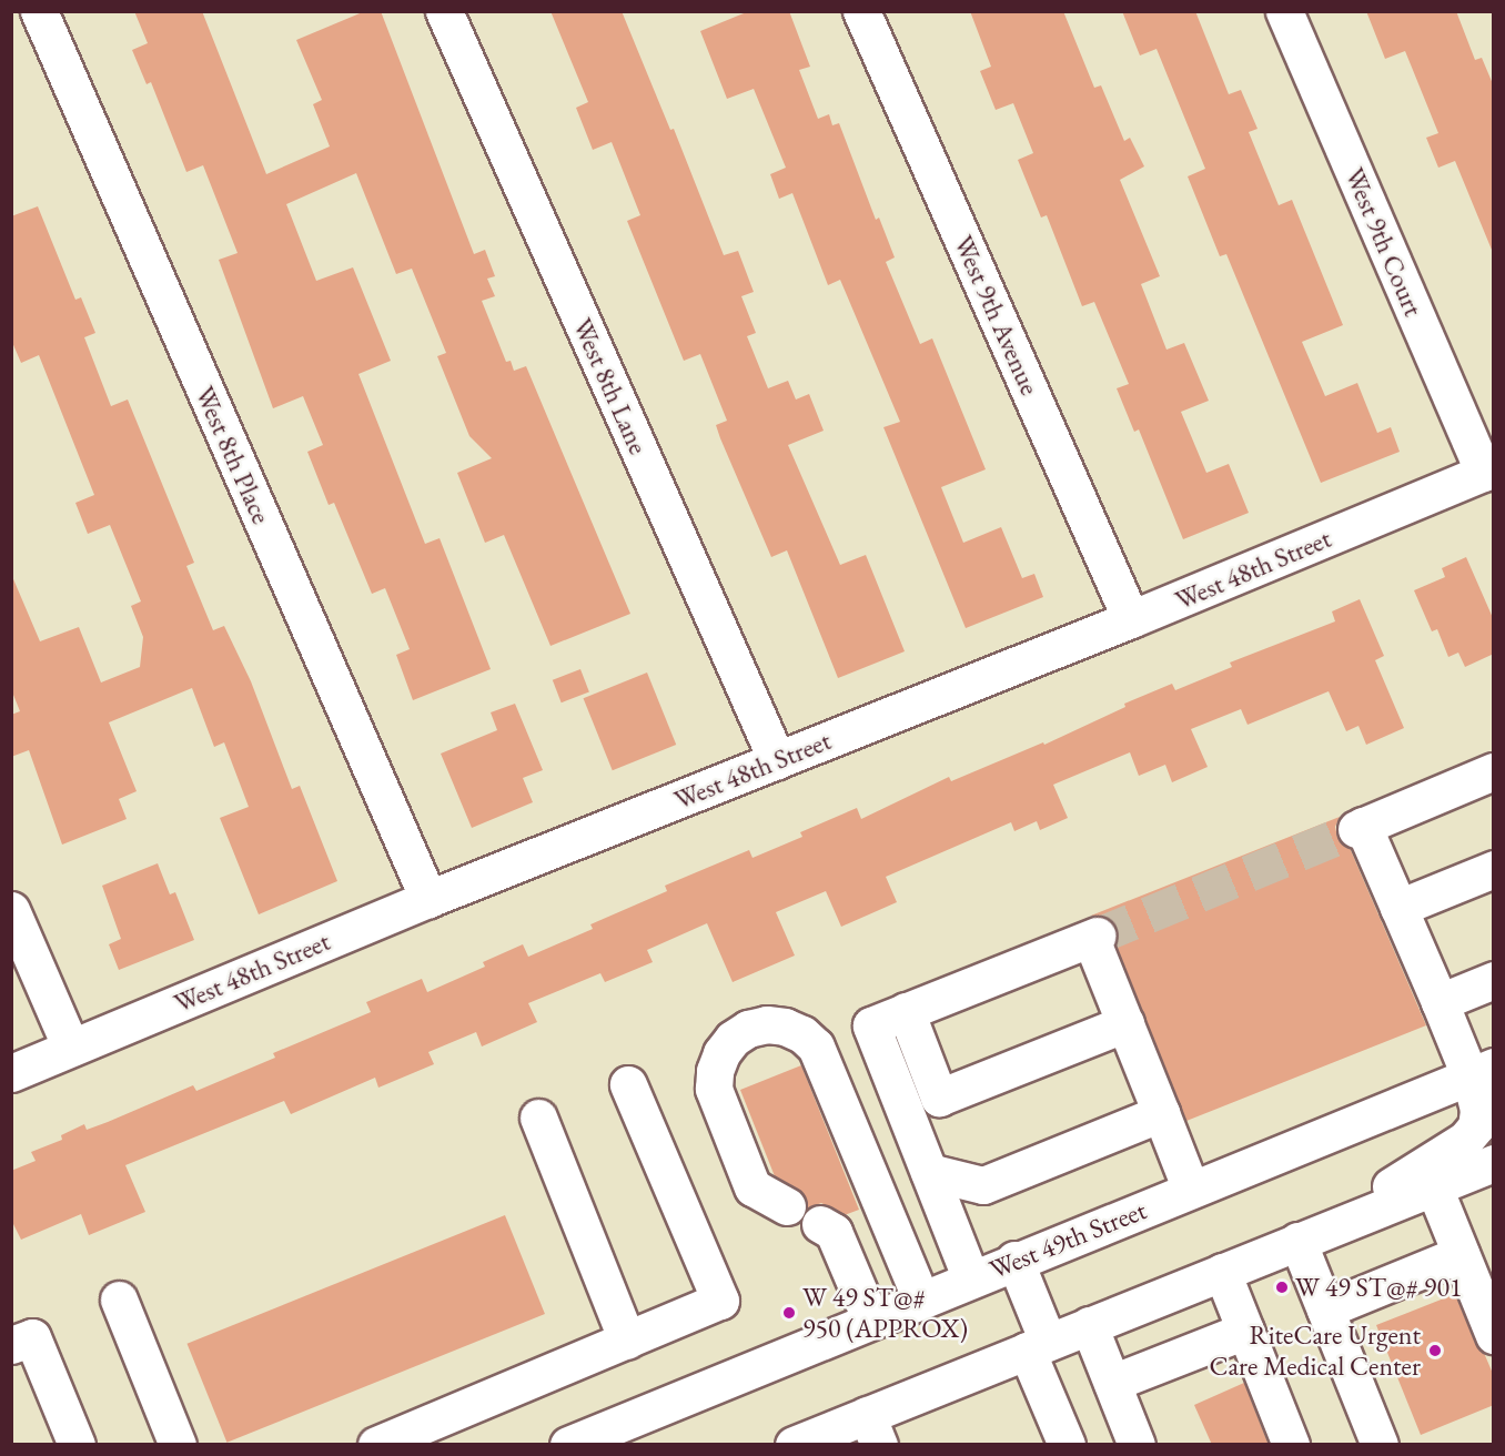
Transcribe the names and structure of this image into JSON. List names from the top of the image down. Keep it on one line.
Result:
{"streets":{"street":["West 9th Court","West 9th Avenue","West 8th Lane","West 8th Place","West 48th Street","West 49th Street"]},"crossings":[["West 9th Court","West 48th Street"],["West 9th Avenue","West 48th Street"],["West 8th Lane","West 48th Street"],["West 8th Place","West 48th Street"]],"places":["W 49 ST@# 901","W 49 ST@# 950 (APPROX)","RiteCare Urgent Care Medical Center"]}
